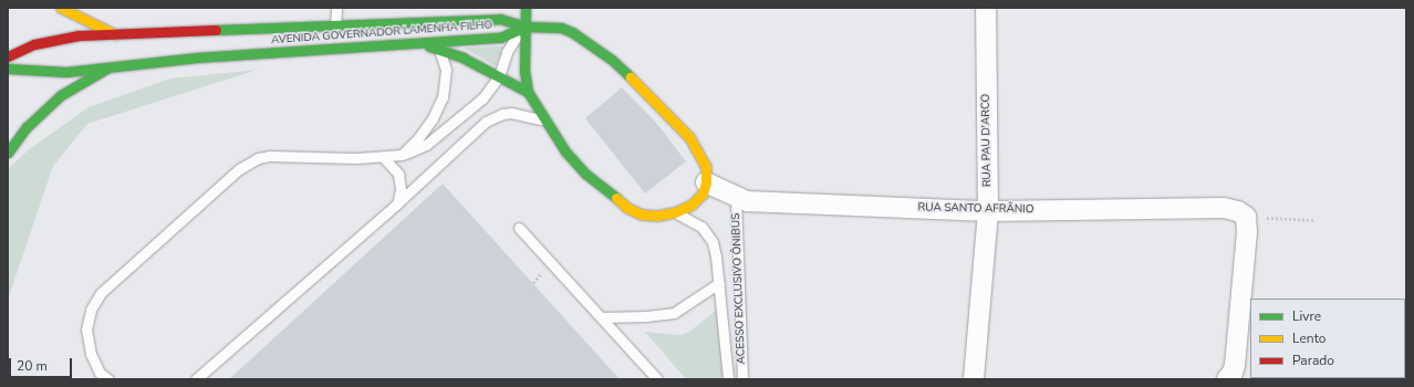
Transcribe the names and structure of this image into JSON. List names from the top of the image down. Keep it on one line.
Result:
{"streets":{"street":["AVENIDA GOVERNADOR LAMENHA FILHO","RUA PAU D'ARCO","RUA SANTO AFRÂNIO"],"lane":["ACESSO EXCLUSIVO ÔNIBUS"]},"crossings":[["RUA PAU D'ARCO","RUA SANTO AFRÂNIO"],["RUA SANTO AFRÂNIO","ACESSO EXCLUSIVO ÔNIBUS"]],"legend":["Livre","Lento","Parado"],"scale_bar":"20 m"}
